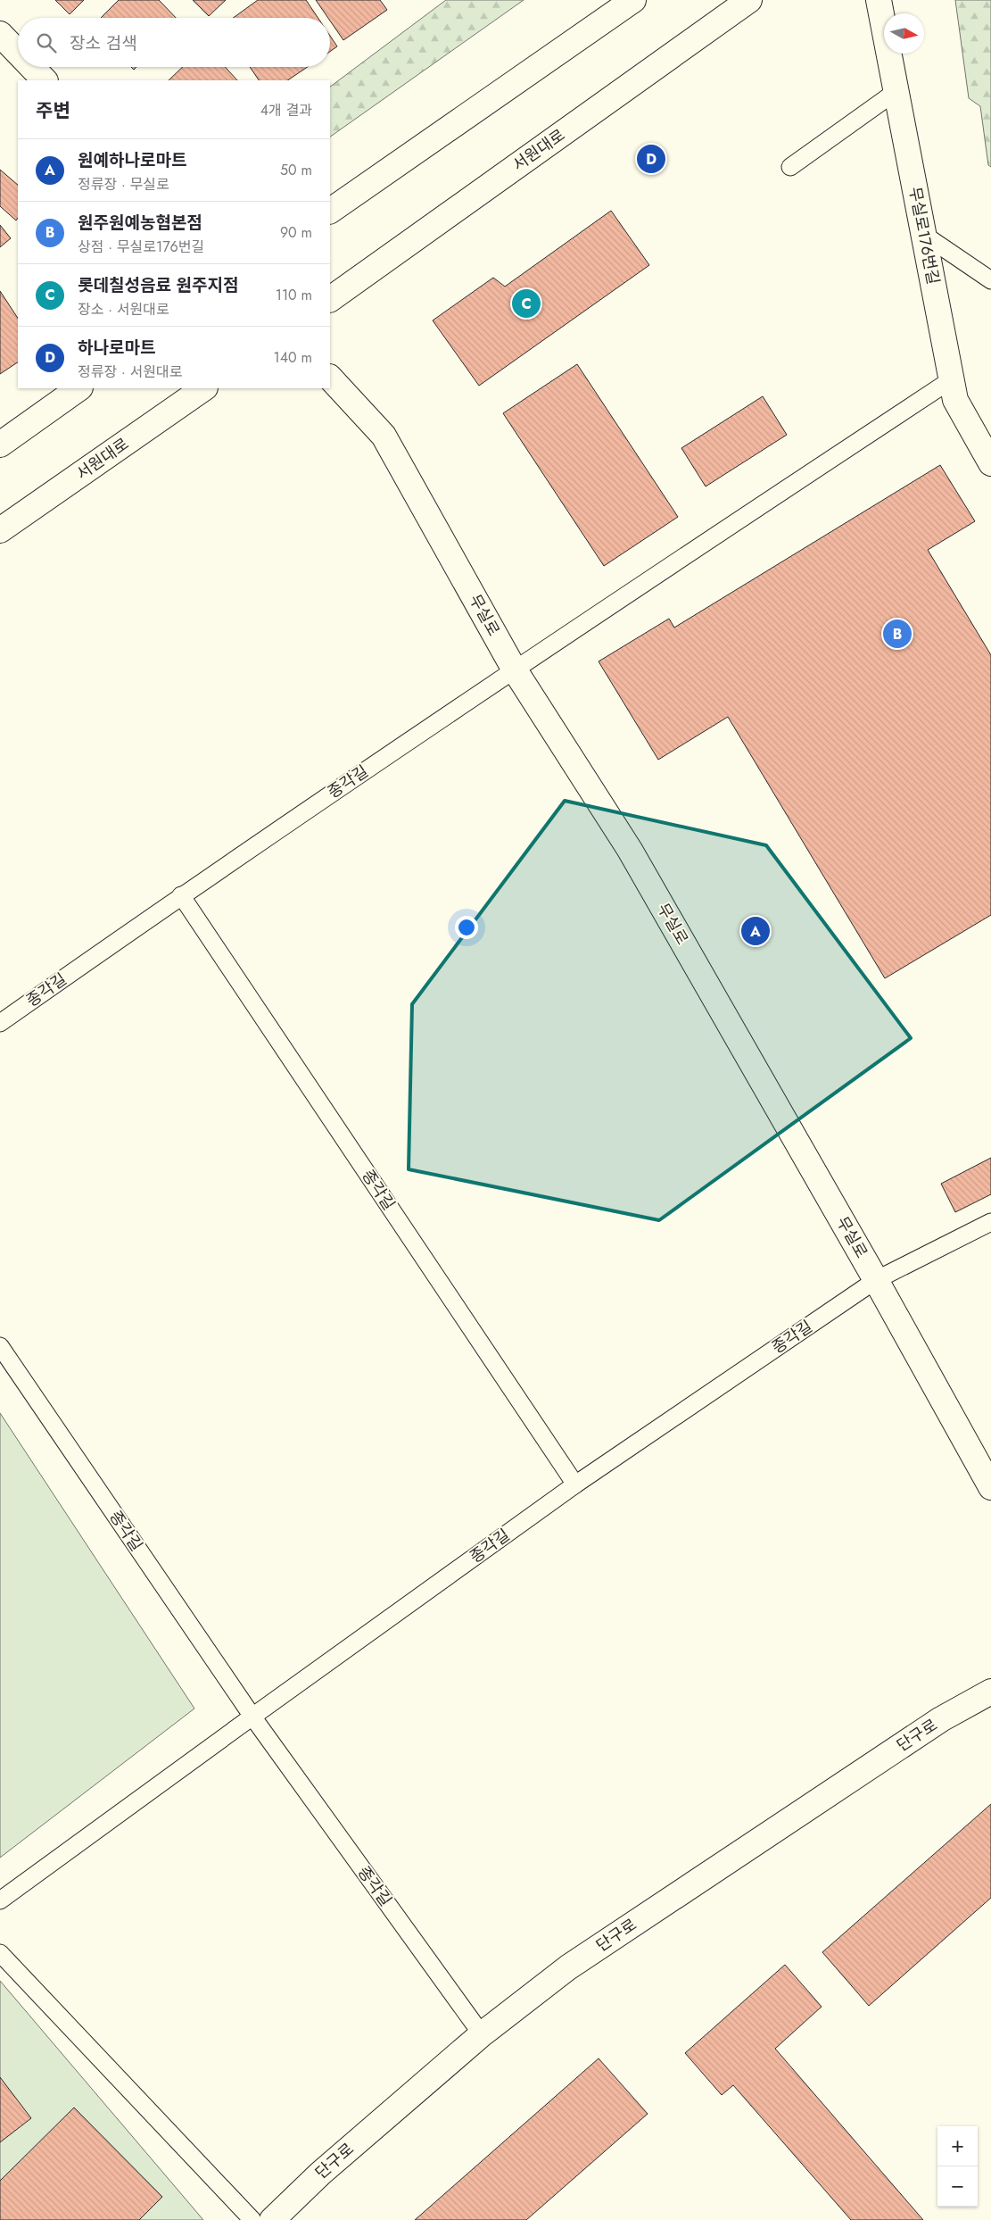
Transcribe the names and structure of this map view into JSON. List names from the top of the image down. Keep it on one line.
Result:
{"streets":{"street":["서원대로","무실로176번길","무실로","단구로"],"lane":["종각길"]},"crossings":[["무실로176번길","종각길"],["무실로","종각길"],["종각길","단구로"]],"north":"right","page":{"search":"장소 검색","heading":["주변","4개 결과"],"list":[{"mark":"A","name":"원예하나로마트","note":"정류장 · 무실로","value":"50 m"},{"mark":"B","name":"원주원예농협본점","note":"상점 · 무실로176번길","value":"90 m"},{"mark":"C","name":"롯데칠성음료 원주지점","note":"장소 · 서원대로","value":"110 m"},{"mark":"D","name":"하나로마트","note":"정류장 · 서원대로","value":"140 m"}],"pins":["D","C","B","A"],"map_buttons":["+","−"]}}
